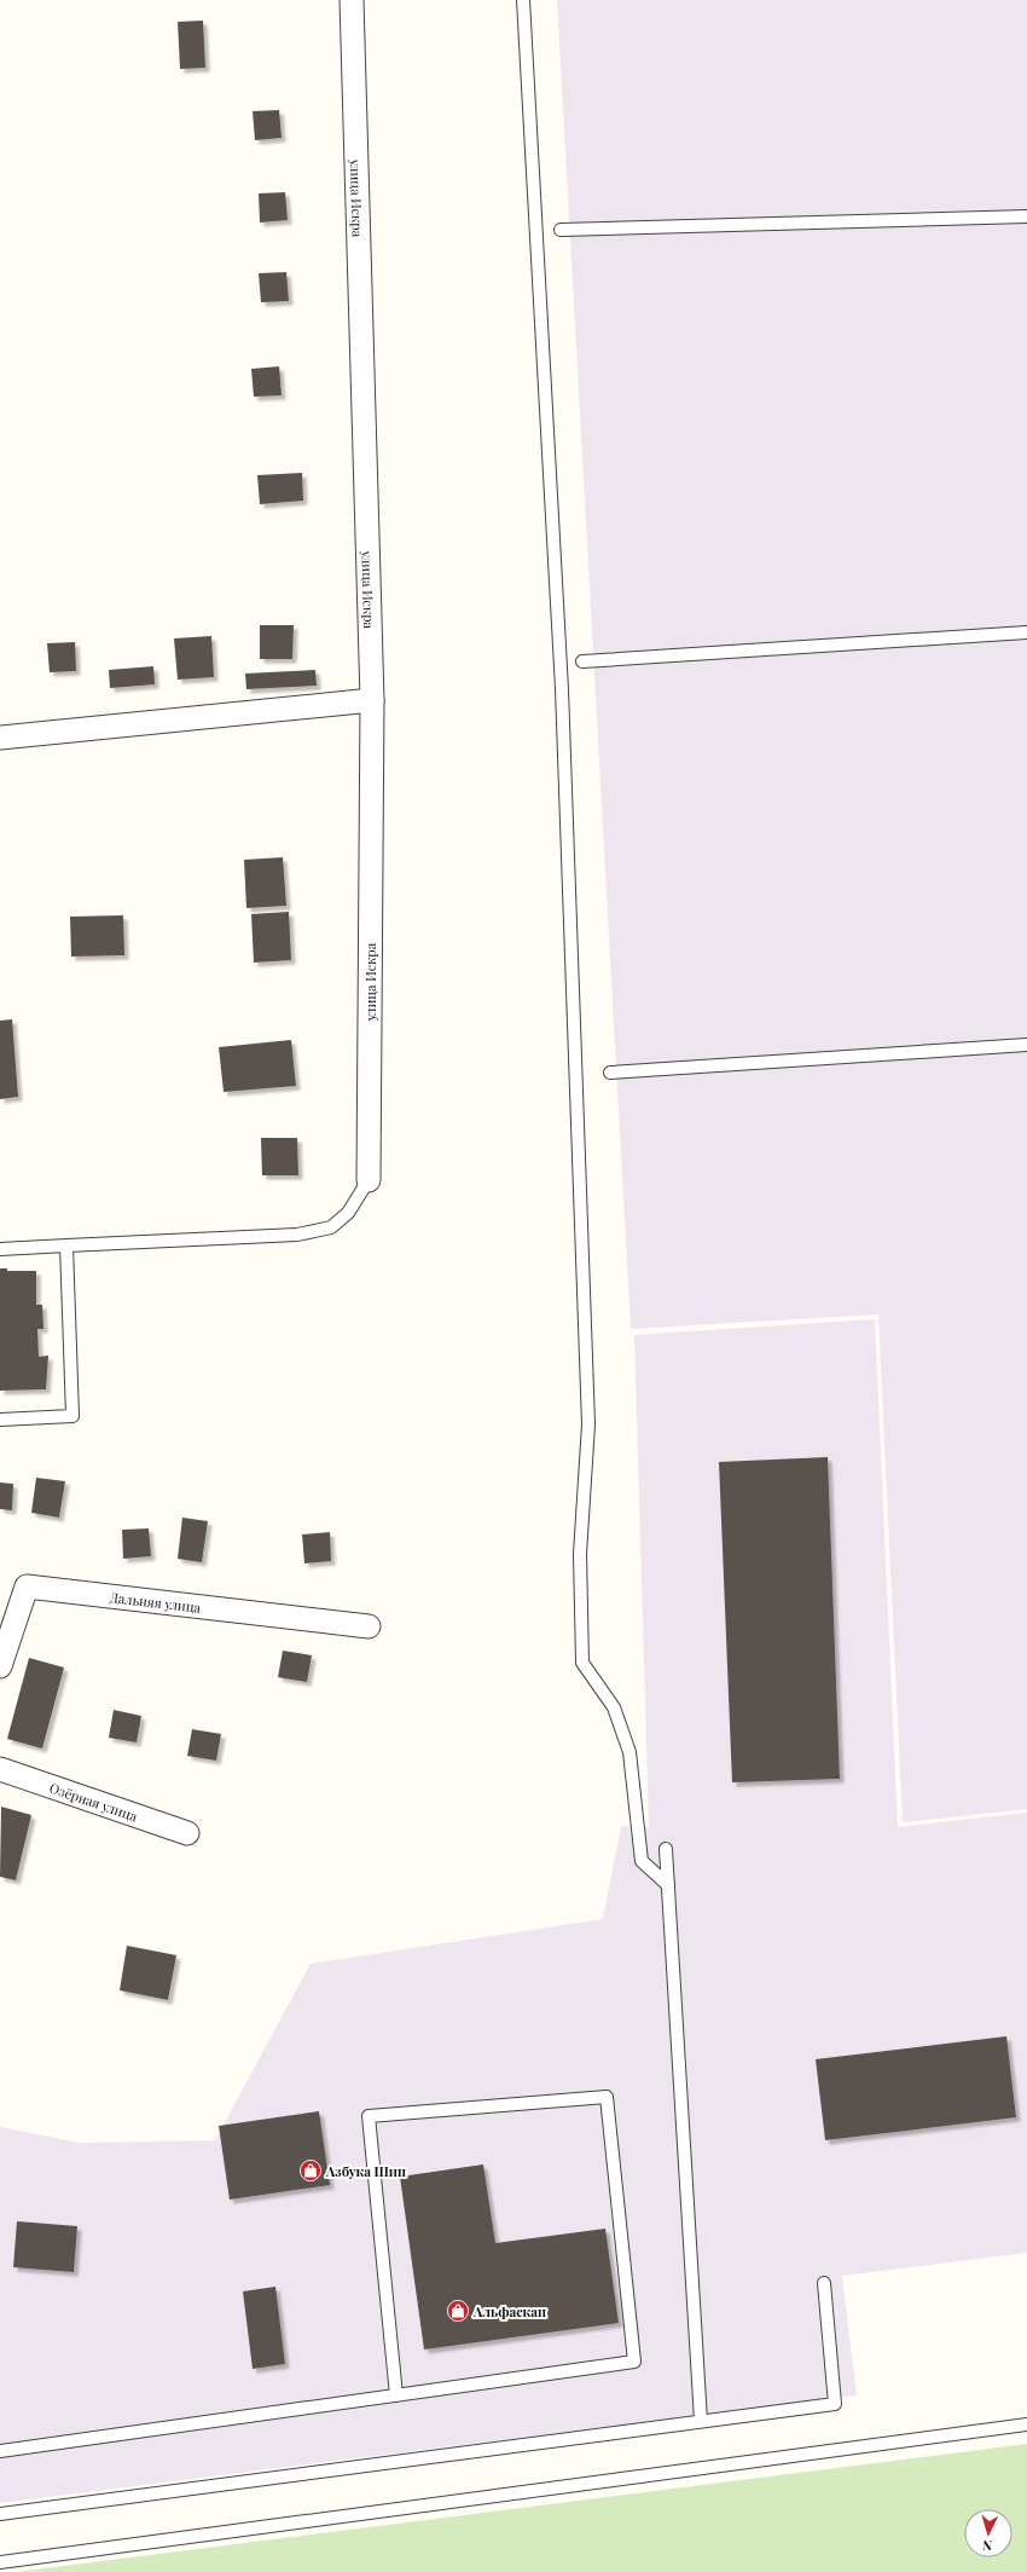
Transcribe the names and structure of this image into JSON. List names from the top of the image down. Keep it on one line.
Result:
{"streets":{"street":["улица Искра","Дальняя улица","Озёрная улица"]},"places":{"shop":["Азбука Шин","Альфаскан"]},"north":"bottom"}
